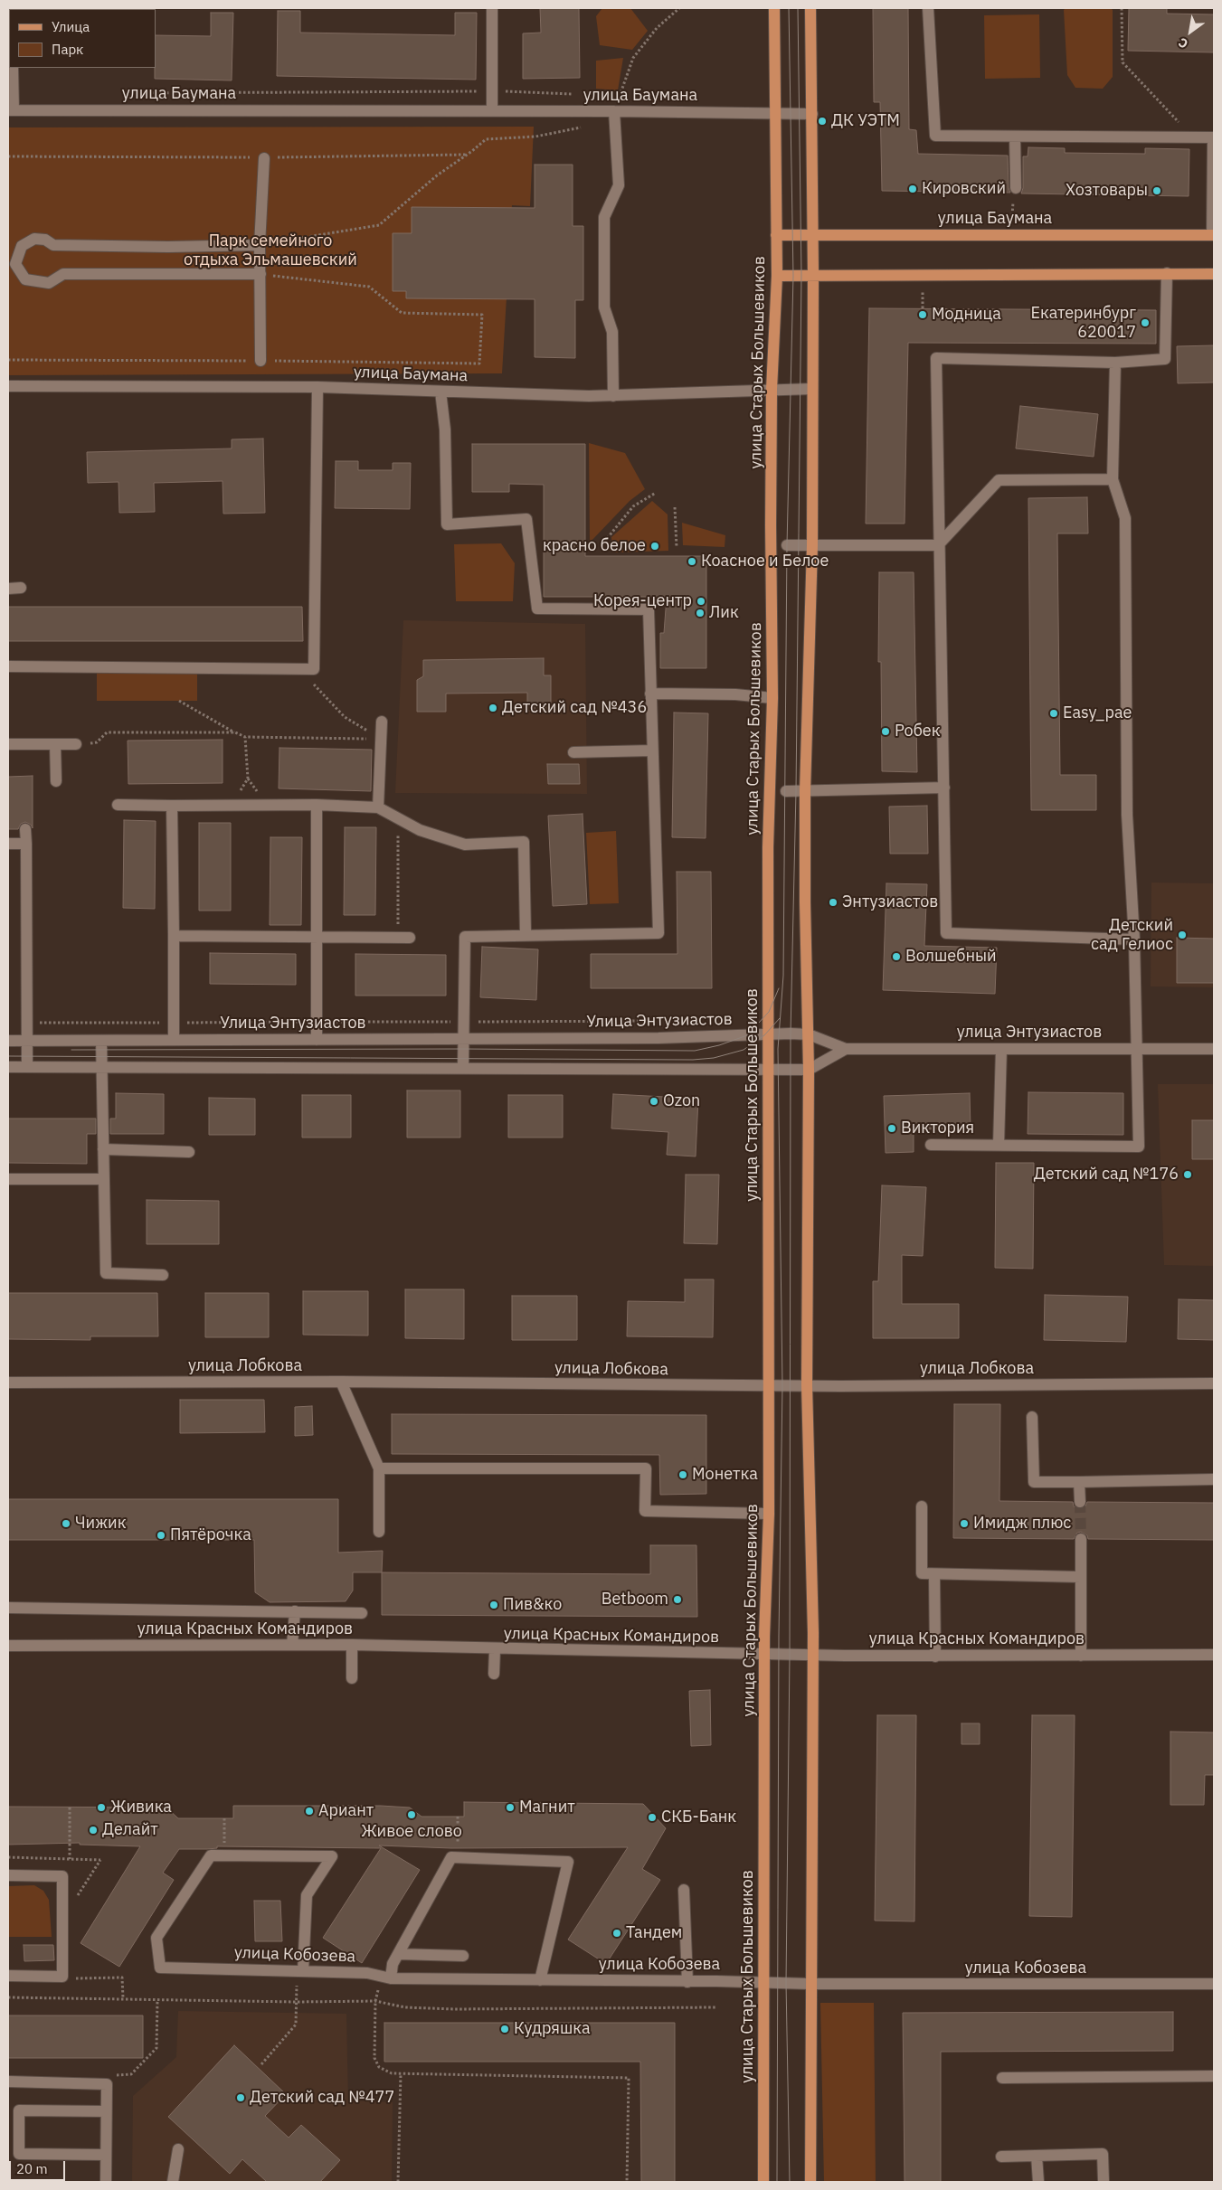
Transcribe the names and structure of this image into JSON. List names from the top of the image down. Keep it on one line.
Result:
{"streets":{"main road":["улица Баумана","улица Старых Большевиков"],"street":["Улица Энтузиастов","улица Энтузиастов","улица Лобкова","улица Красных Командиров","улица Кобозева"]},"crossings":[["улица Баумана","улица Старых Большевиков"],["улица Старых Большевиков","Улица Энтузиастов"],["улица Старых Большевиков","улица Лобкова"],["улица Старых Большевиков","улица Красных Командиров"],["улица Старых Большевиков","улица Кобозева"],["Улица Энтузиастов","улица Энтузиастов"]],"parks":["Парк семейного отдыха Эльмашевский"],"places":["ДК УЭТМ","Кировский","Хозтовары","Модница","Екатеринбург 620017","красно белое","Коасное и Белое","Корея-центр","Лик","Детский сад №436","Easy_pae","Робек","Энтузиастов","Детский сад Гелиос","Волшебный","Ozon","Виктория","Детский сад №176","Монетка","Чижик","Имидж плюс","Пятёрочка","Betboom","Пив&ко","Живика","Магнит","Ариант","Живое слово","СКБ-Банк","Делайт","Тандем","Кудряшка","Детский сад №477"],"legend":["Улица","Парк"],"scale_bar":"20 m","north":"bottom left"}
